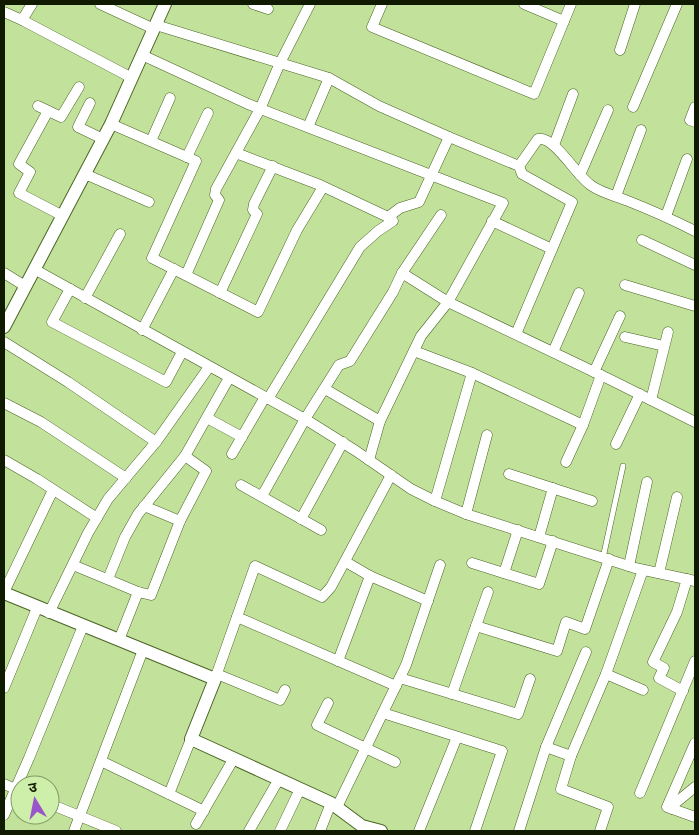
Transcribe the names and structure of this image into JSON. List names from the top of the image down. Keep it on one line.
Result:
{"north":"top"}
